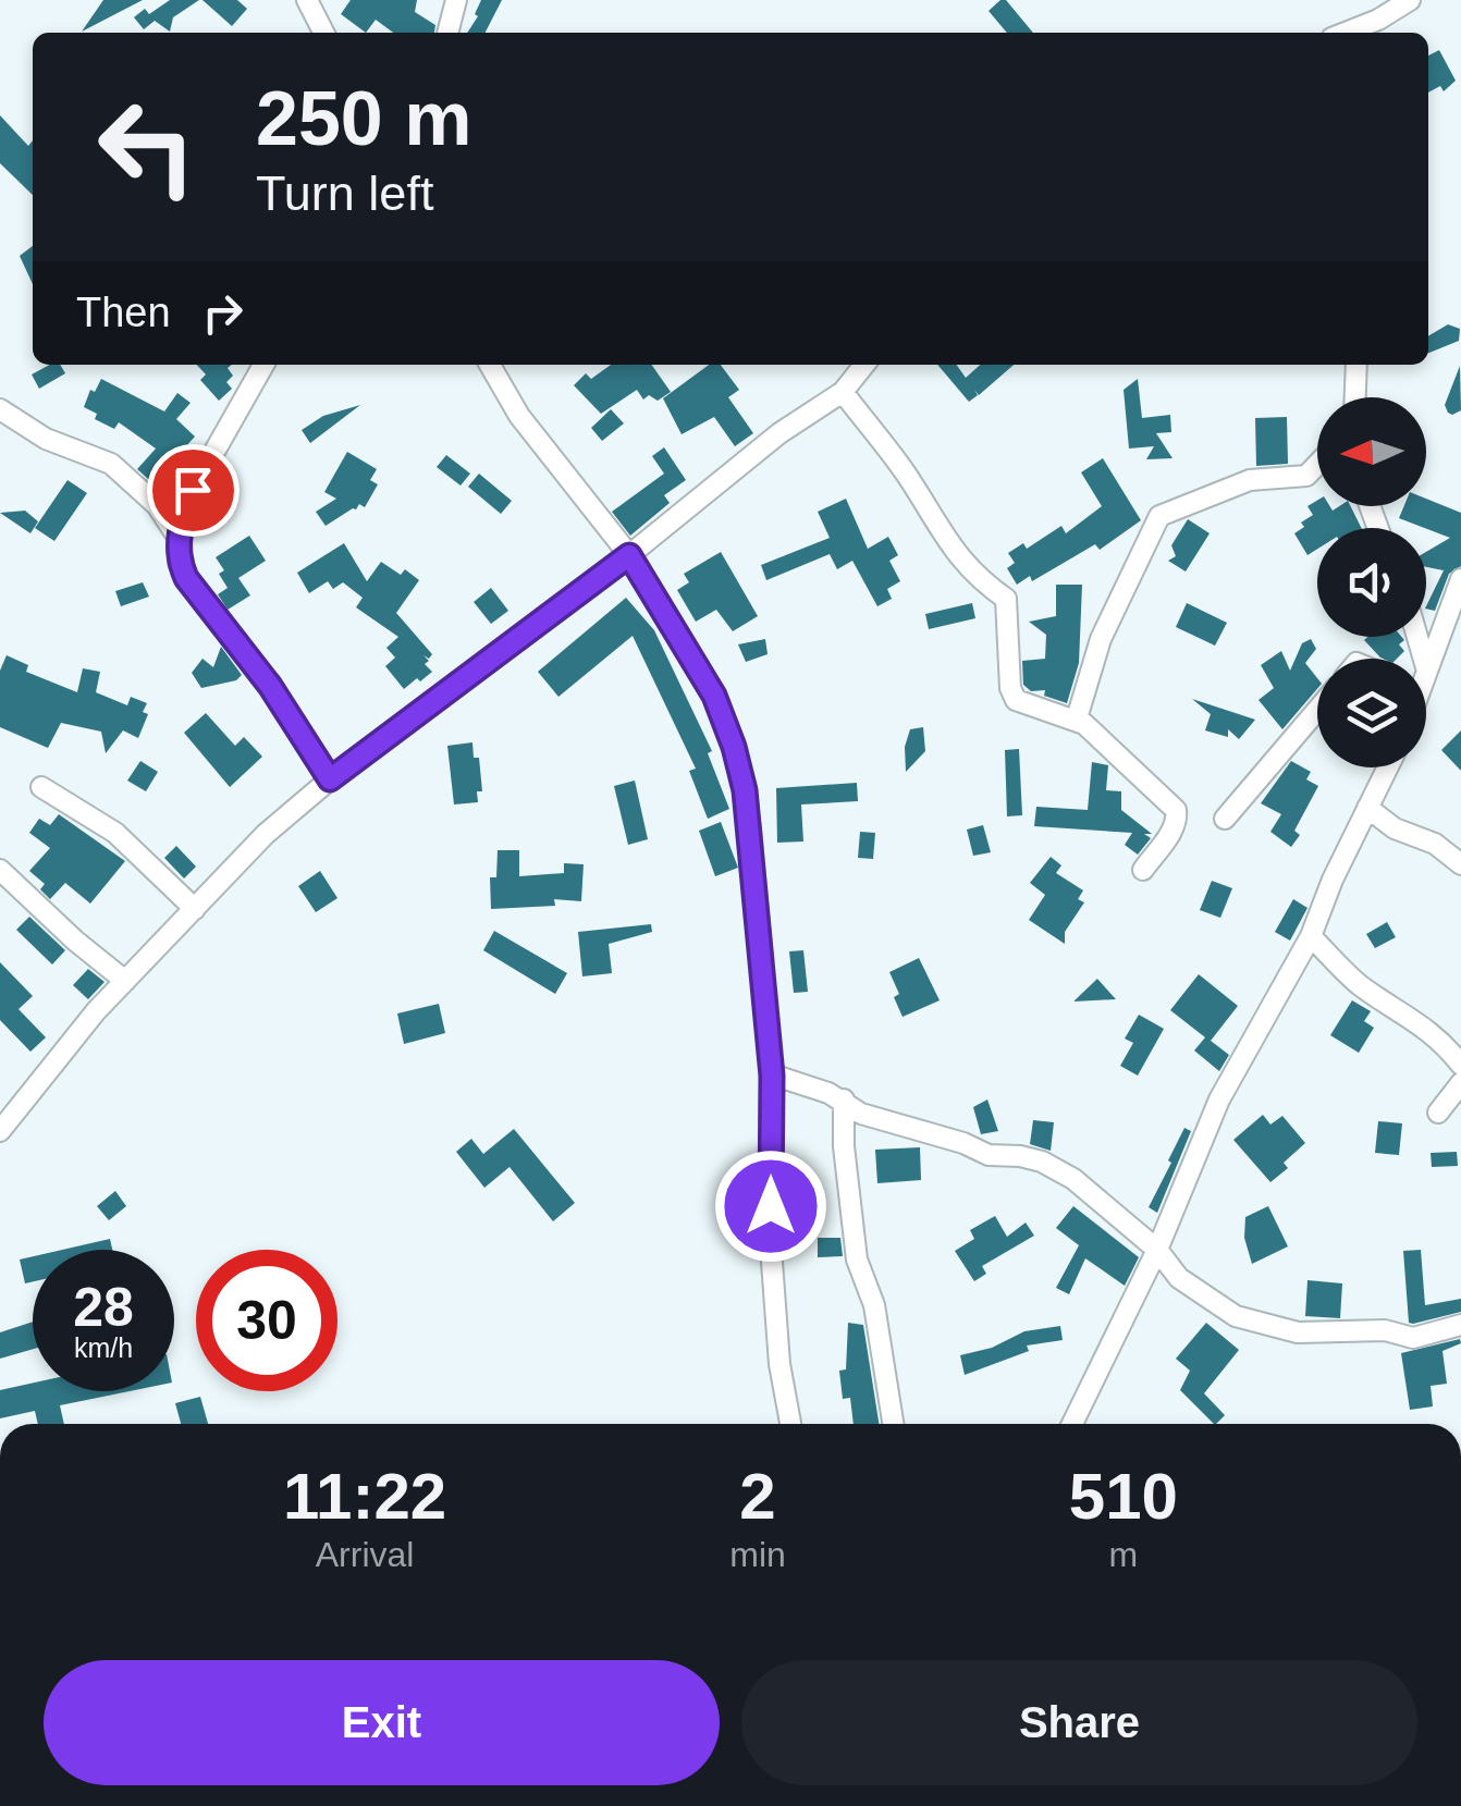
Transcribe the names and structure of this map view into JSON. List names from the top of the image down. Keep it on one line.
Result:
{"north":"left","page":{"turn":["250 m","Turn left"],"then":"Then","speed":"28 km/h","limit":"30","eta":["11:22","Arrival","2","min","510","m"],"buttons":["Exit","Share"]}}
